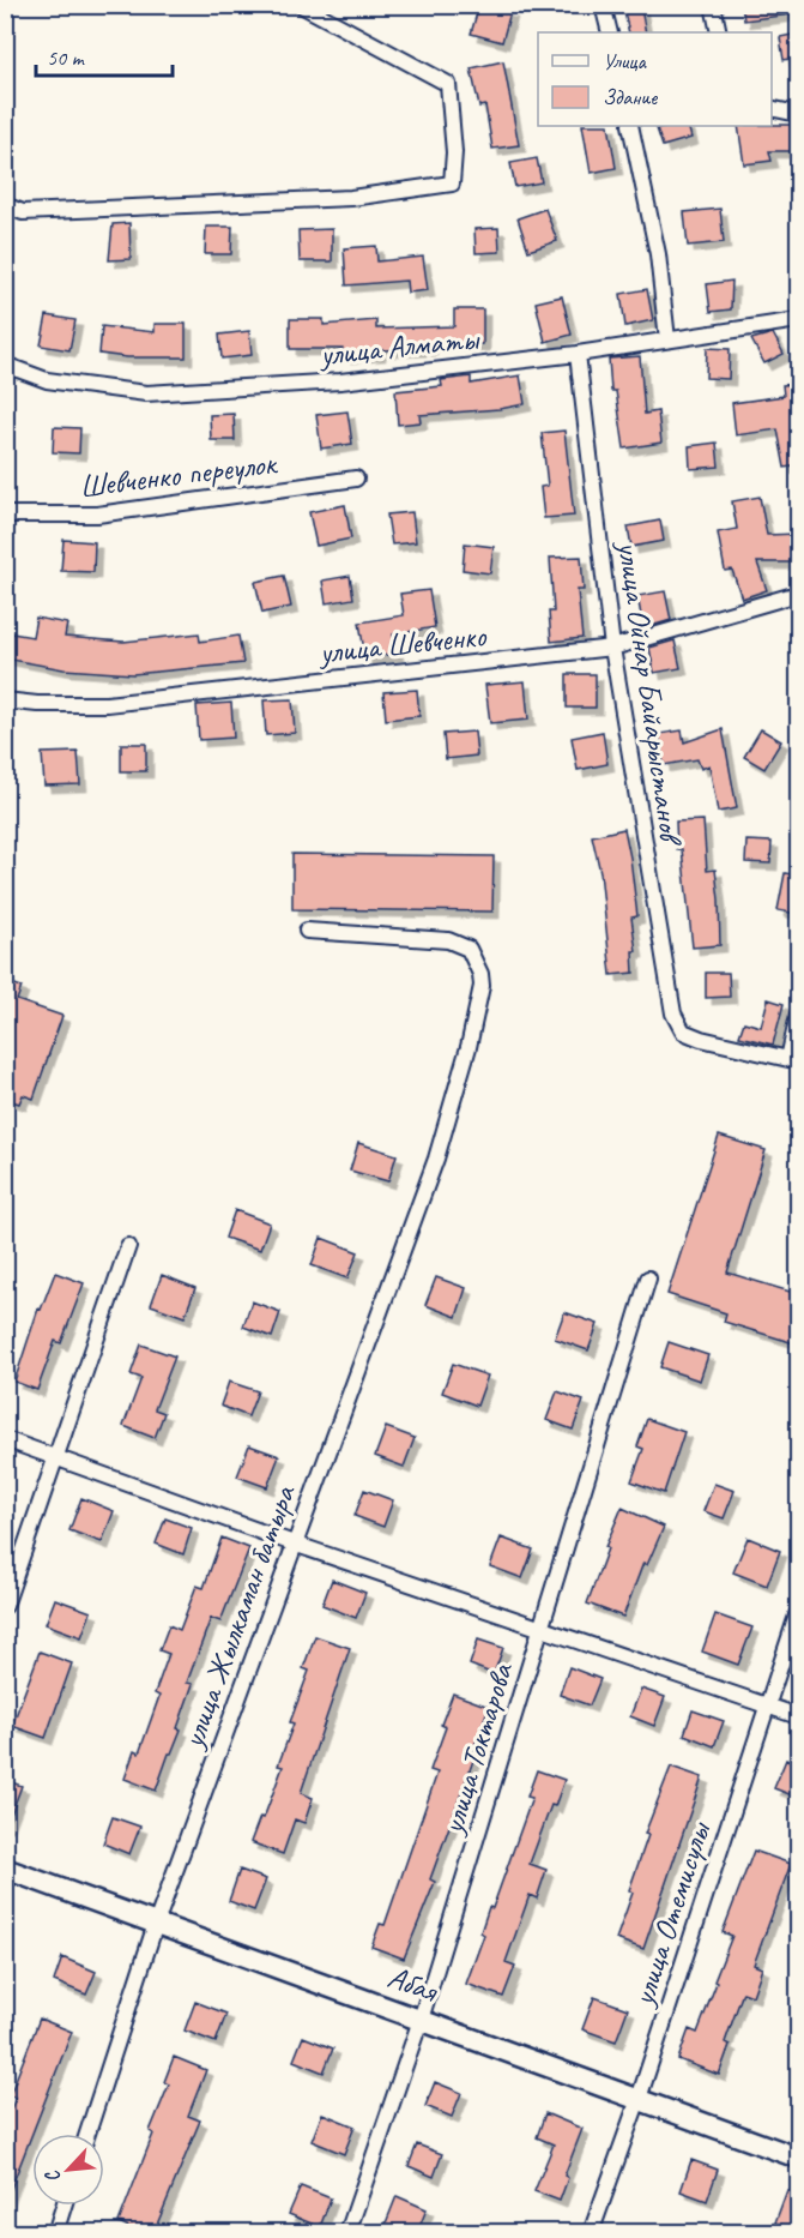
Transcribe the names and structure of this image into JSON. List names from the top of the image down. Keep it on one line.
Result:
{"streets":{"street":["улица Алматы","Шевченко переулок","улица Шевченко","улица Ойнар Байарыстанов","улица Жылкаман батыра","улица Токтарова","улица Отемисулы","Абая"]},"crossings":[["улица Алматы","улица Ойнар Байарыстанов"],["улица Шевченко","улица Ойнар Байарыстанов"],["улица Жылкаман батыра","Абая"],["улица Токтарова","Абая"],["улица Отемисулы","Абая"]],"legend":["Улица","Здание"],"scale_bar":"50 m","north":"bottom left"}
